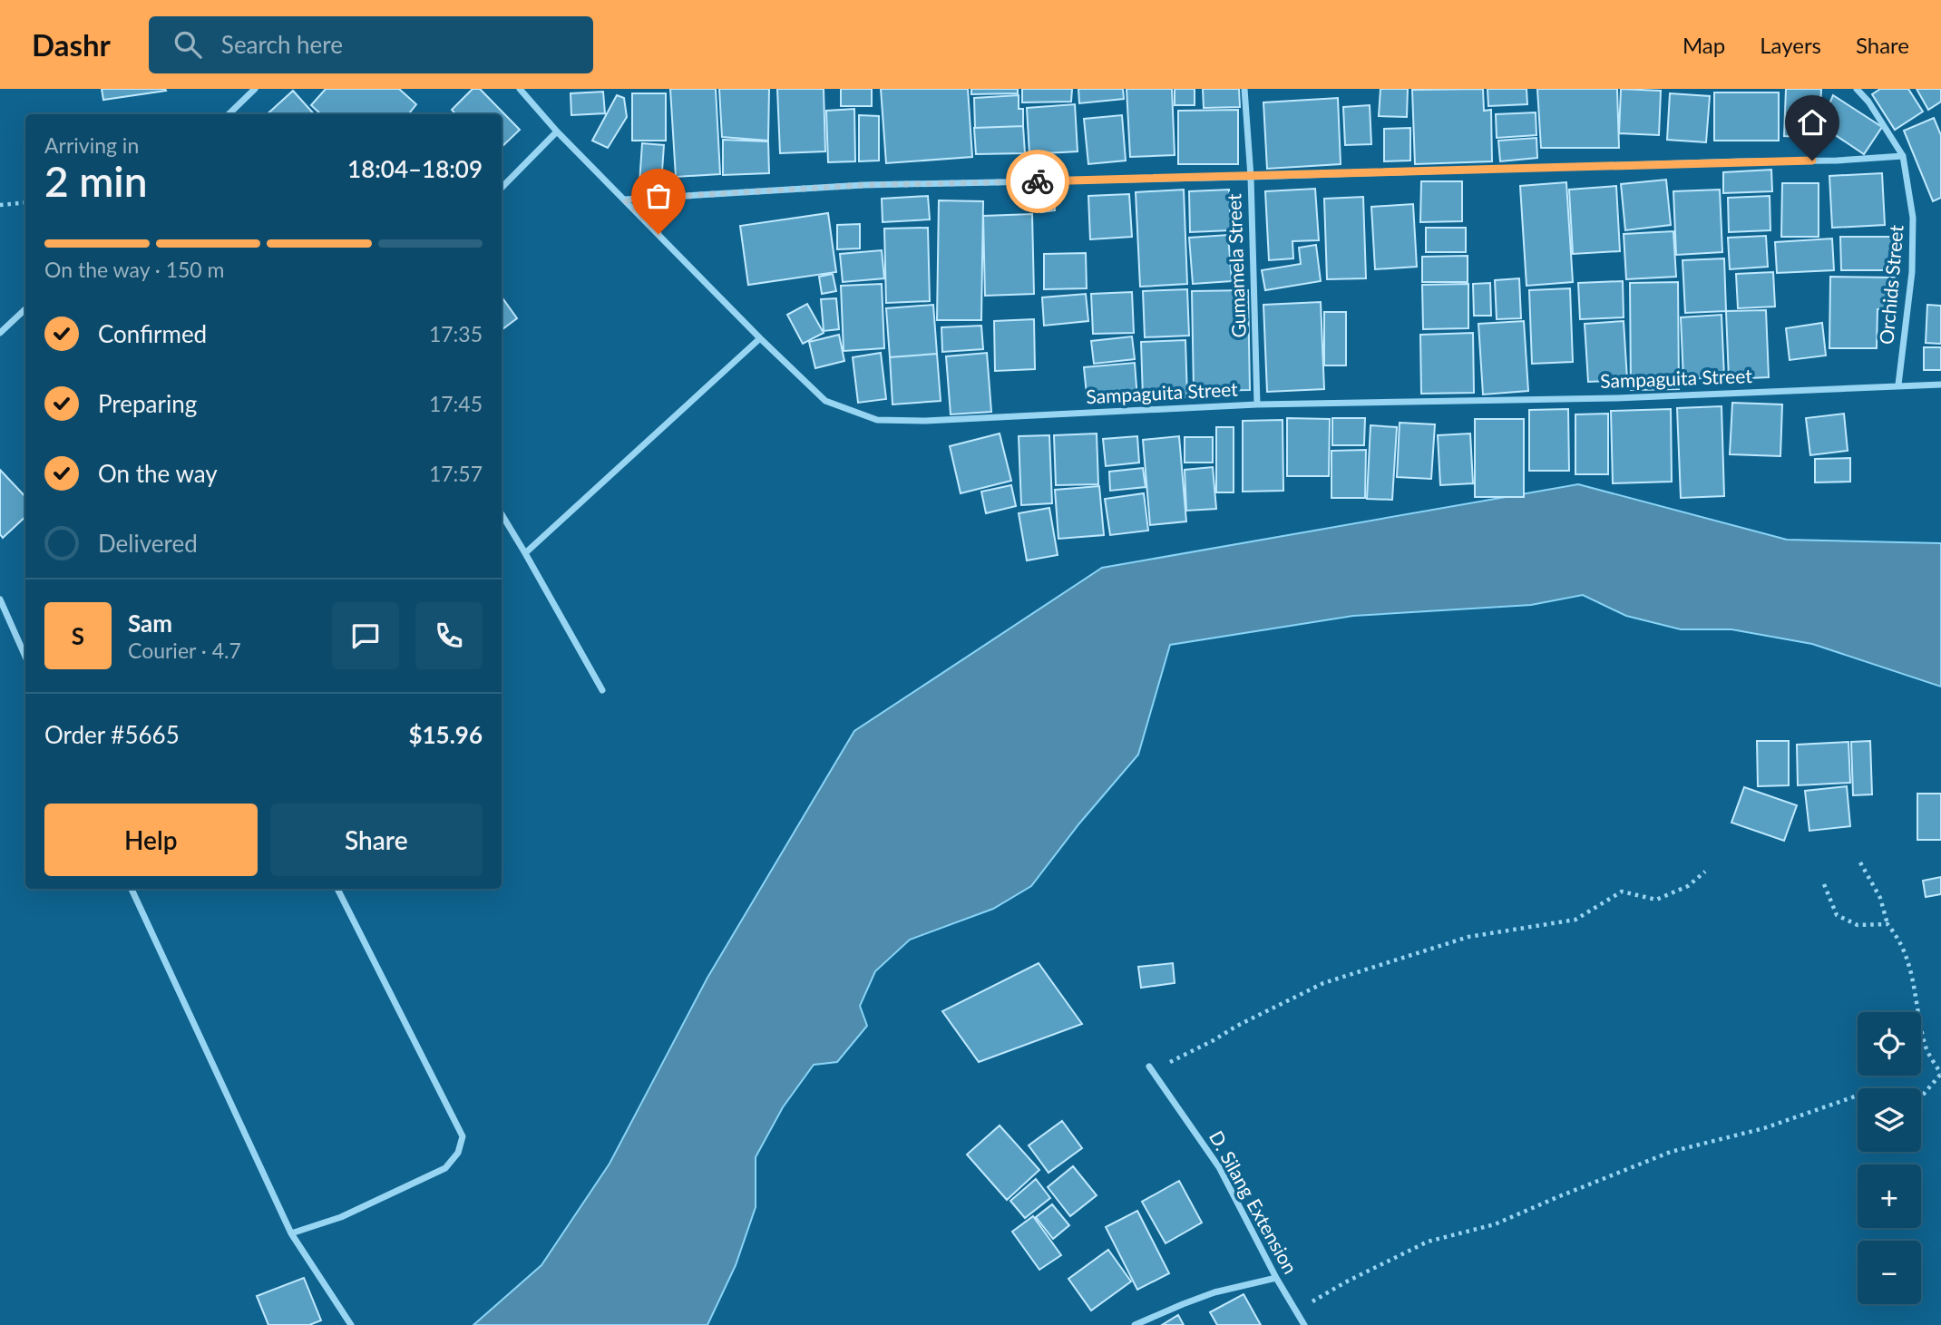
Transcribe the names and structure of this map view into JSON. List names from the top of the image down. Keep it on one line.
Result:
{"streets":{"street":["Gumamela Street","Orchids Street","Sampaguita Street","D. Silang Extension"]},"crossings":[["Gumamela Street","Sampaguita Street"],["Orchids Street","Sampaguita Street"]],"page":{"header":"Dashr","search":"Search here","nav":["Map","Layers","Share"],"heading":["2 min","Arriving in","18:04–18:09"],"panel":["Sam","Courier · 4.7","Order #5665","$15.96"],"bar":"On the way · 150 m","list":[["Confirmed","17:35"],["Preparing","17:45"],["On the way","17:57"],"Delivered"],"round":"S","buttons":["Help","Share"],"map_buttons":["+","−"]}}
